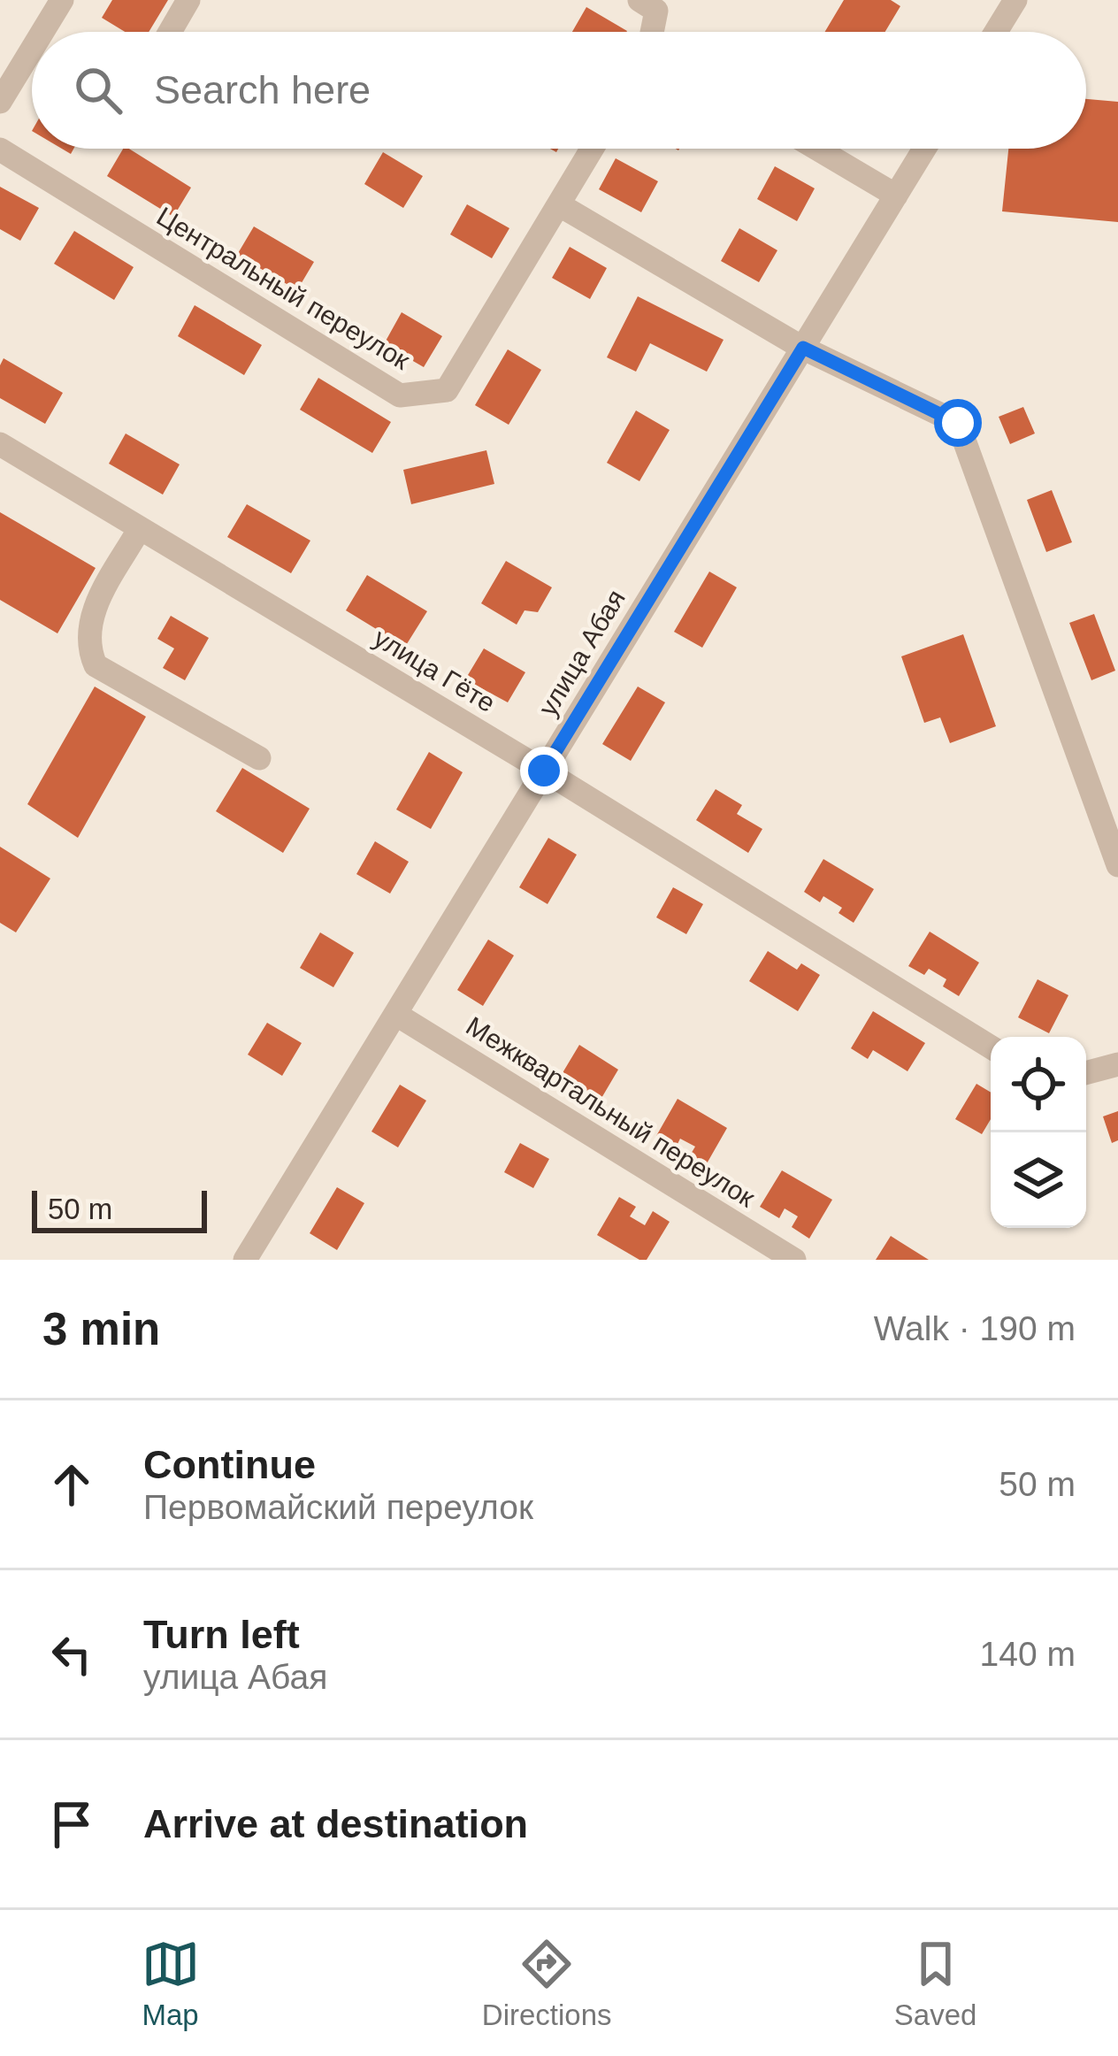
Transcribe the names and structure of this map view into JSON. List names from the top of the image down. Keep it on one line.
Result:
{"streets":{"street":["Центральный переулок","улица Абая","улица Гёте","Межквартальный переулок"]},"crossings":[["улица Абая","улица Гёте"],["улица Абая","Межквартальный переулок"]],"scale_bar":"50 m","page":{"search":"Search here","scale":"50 m","heading":["3 min","Walk · 190 m"],"list":[["Continue","Первомайский переулок","50 m"],["Turn left","улица Абая","140 m"],"Arrive at destination"],"nav":["Map","Directions","Saved"]}}
